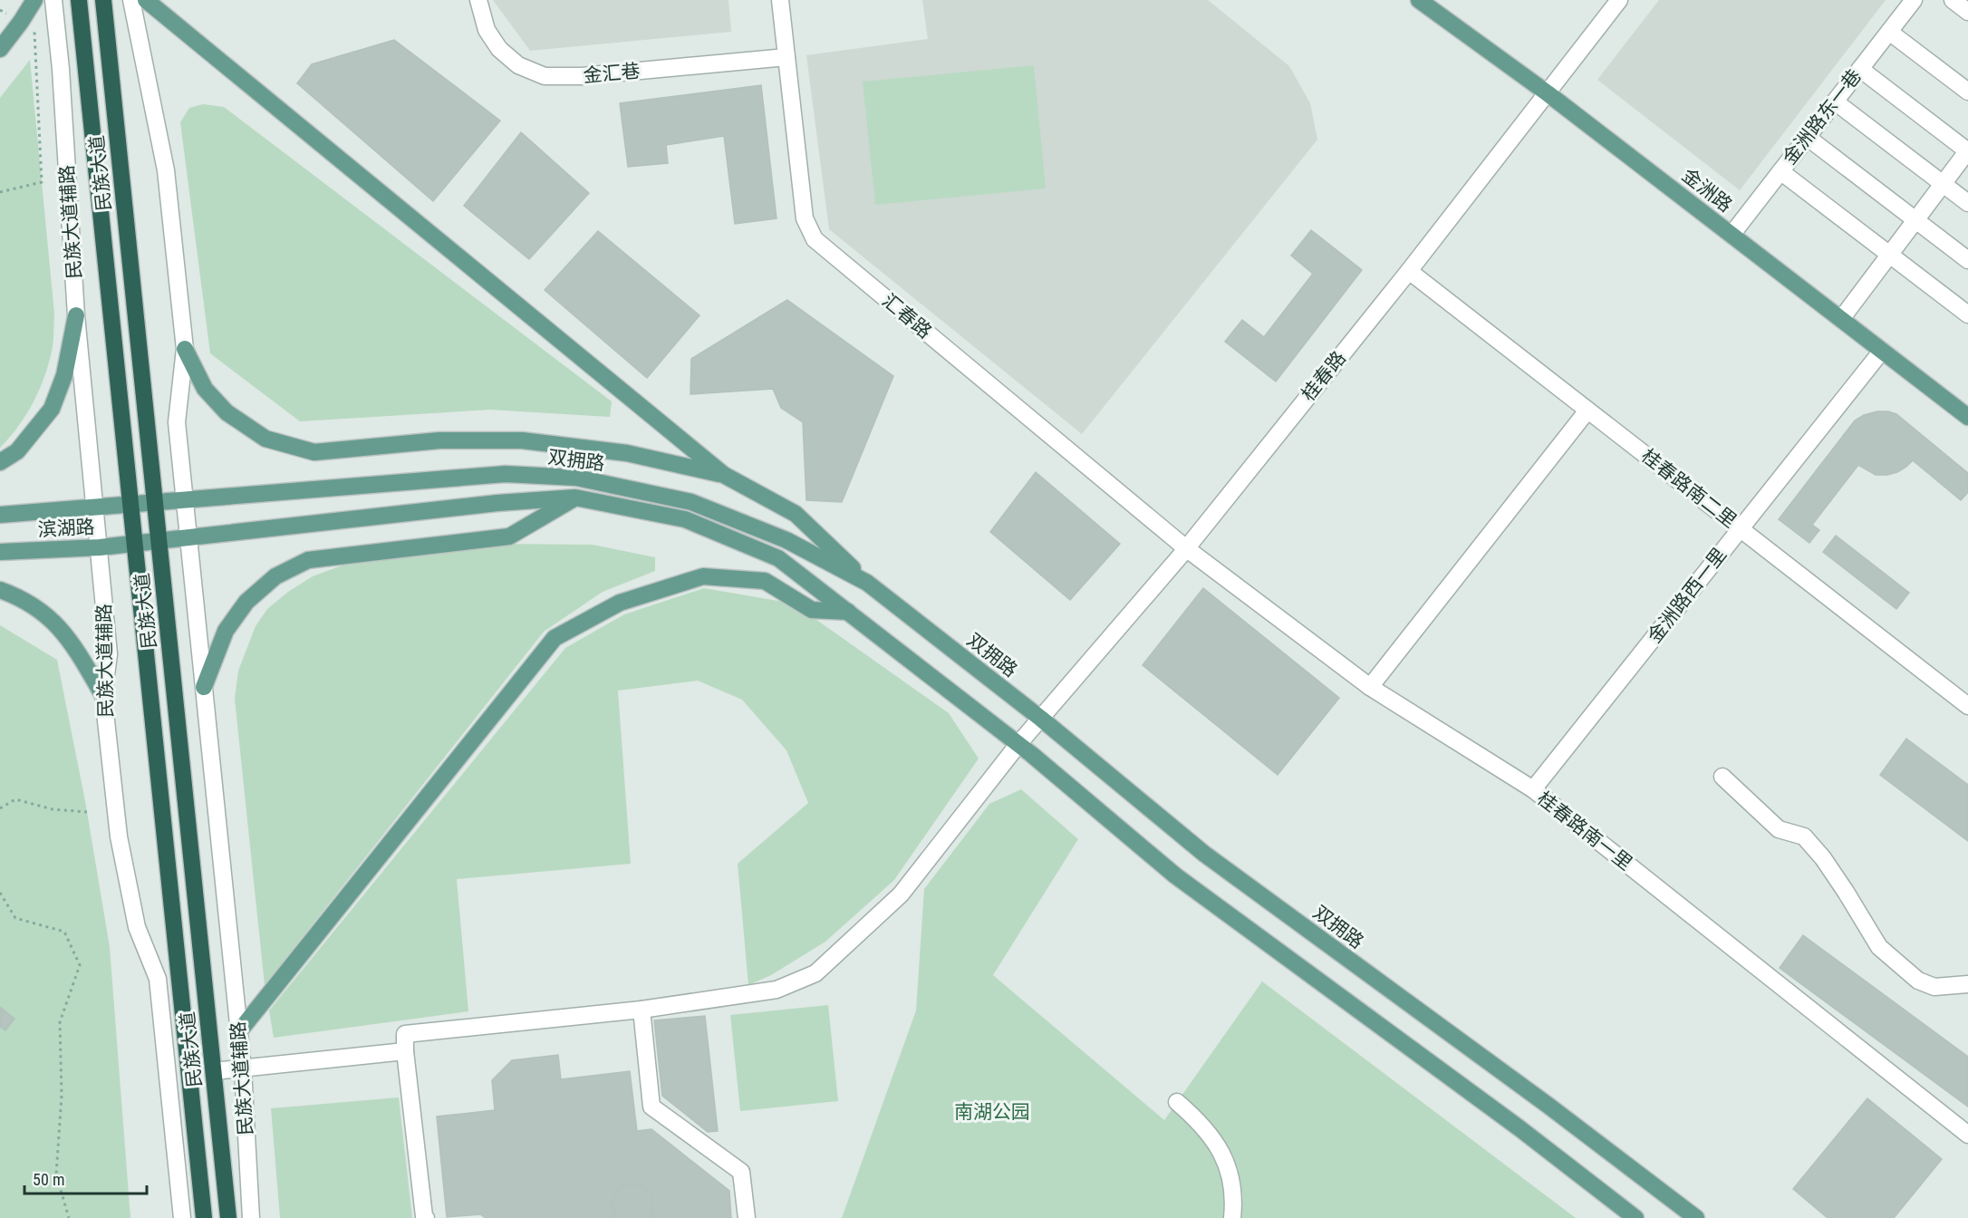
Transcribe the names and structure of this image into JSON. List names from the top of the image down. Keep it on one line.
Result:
{"streets":{"highway":["民族大道"],"main road":["金洲路","双拥路","滨湖路"],"street":["金汇巷","金洲路东一巷","民族大道辅路","汇春路","桂春路","桂春路南二里","金洲路西一里","桂春路南一里"]},"crossings":[["金汇巷","汇春路"],["金洲路东一巷","金洲路"],["民族大道","双拥路"],["民族大道","滨湖路"],["金洲路","桂春路"],["金洲路","金洲路西一里"],["民族大道辅路","双拥路"],["民族大道辅路","滨湖路"],["汇春路","桂春路"],["汇春路","桂春路南一里"],["桂春路","双拥路"],["桂春路","桂春路南二里"],["桂春路","桂春路南一里"],["双拥路","滨湖路"],["桂春路南二里","金洲路西一里"],["金洲路西一里","桂春路南一里"]],"parks":["南湖公园"],"scale_bar":"50 m"}
